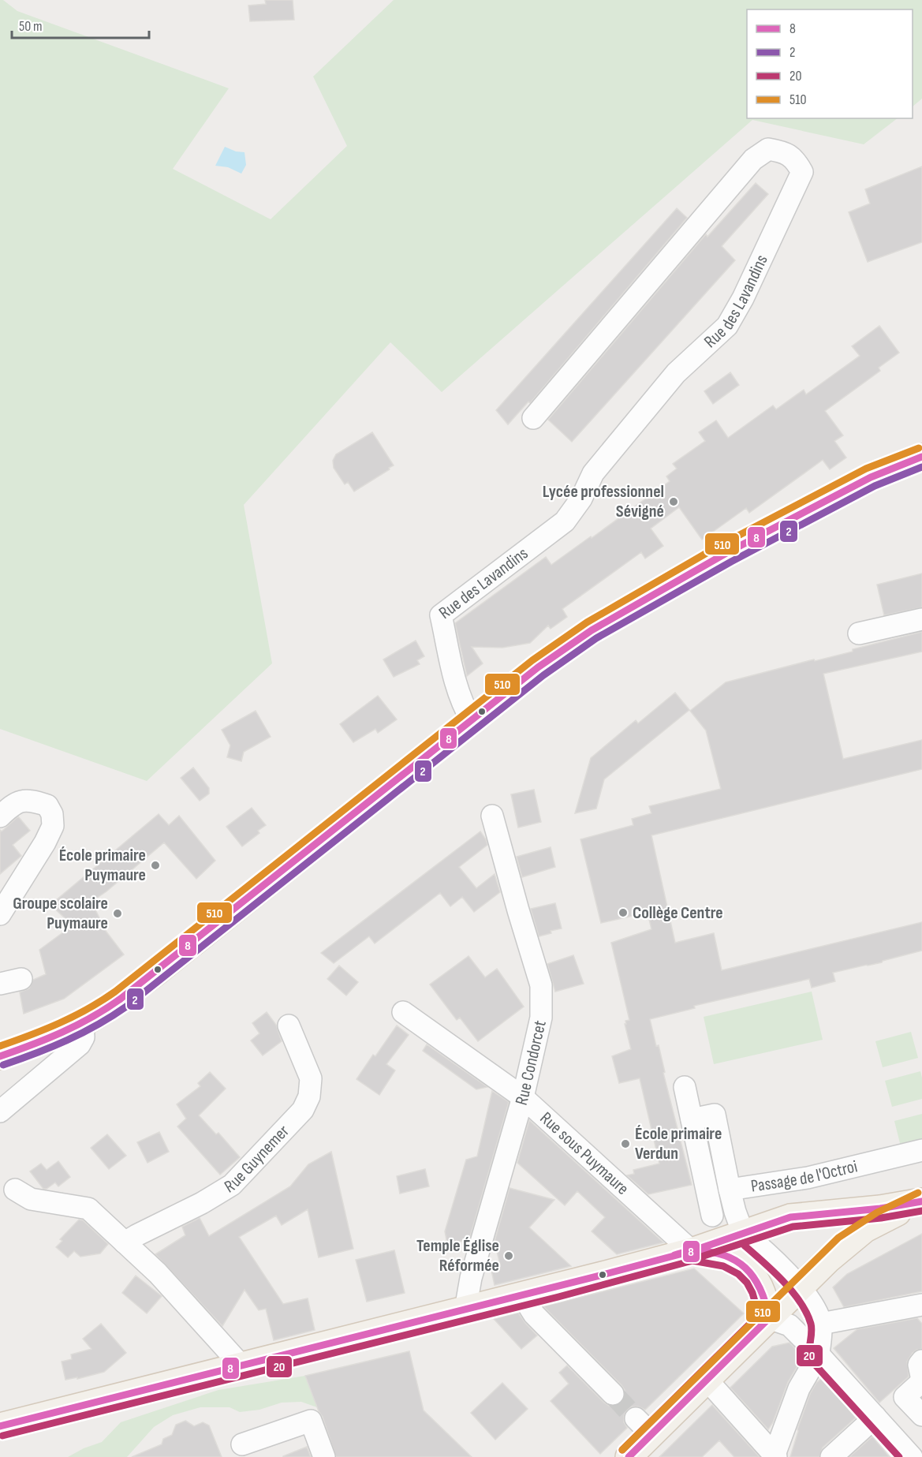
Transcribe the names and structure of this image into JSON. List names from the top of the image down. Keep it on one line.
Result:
{"streets":{"street":["Rue des Lavandins","Rue Condorcet","Rue sous Puymaure","Rue Guynemer","Passage de l'Octroi"]},"crossings":[["Rue Condorcet","Rue sous Puymaure"]],"places":["Lycée professionnel Sévigné","École primaire Puymaure","Collège Centre","Groupe scolaire Puymaure","École primaire Verdun","Temple Église Réformée"],"lines":["transit line 510","transit line 8","transit line 2","transit line 20"],"legend":["8","2","20","510"],"scale_bar":"50 m"}
